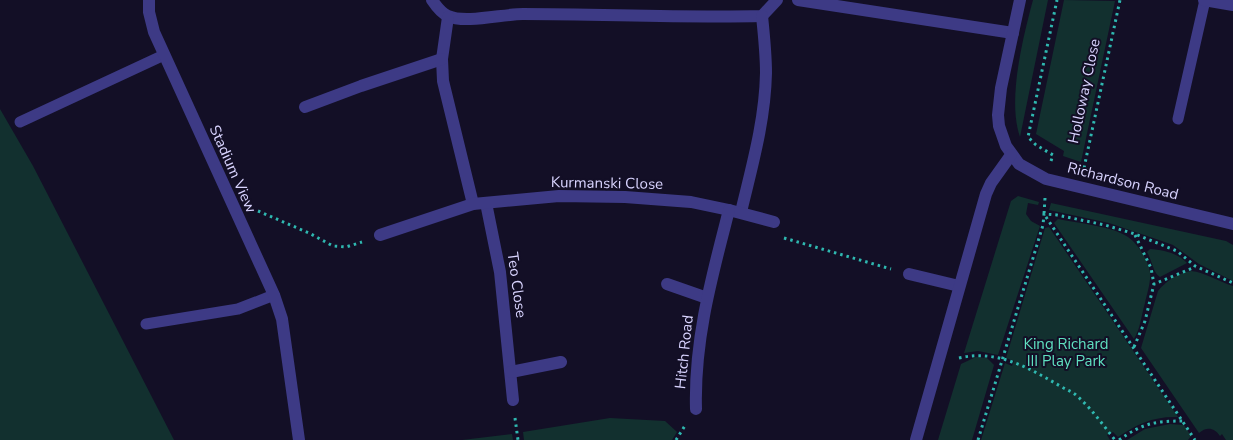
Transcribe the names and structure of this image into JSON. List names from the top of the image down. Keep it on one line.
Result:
{"streets":{"street":["Stadium View","Richardson Road","Kurmanski Close","Teo Close","Hitch Road"],"path":["Holloway Close"]},"crossings":[["Holloway Close","Richardson Road"],["Kurmanski Close","Teo Close"],["Kurmanski Close","Hitch Road"]],"parks":["King Richard III Play Park"]}
